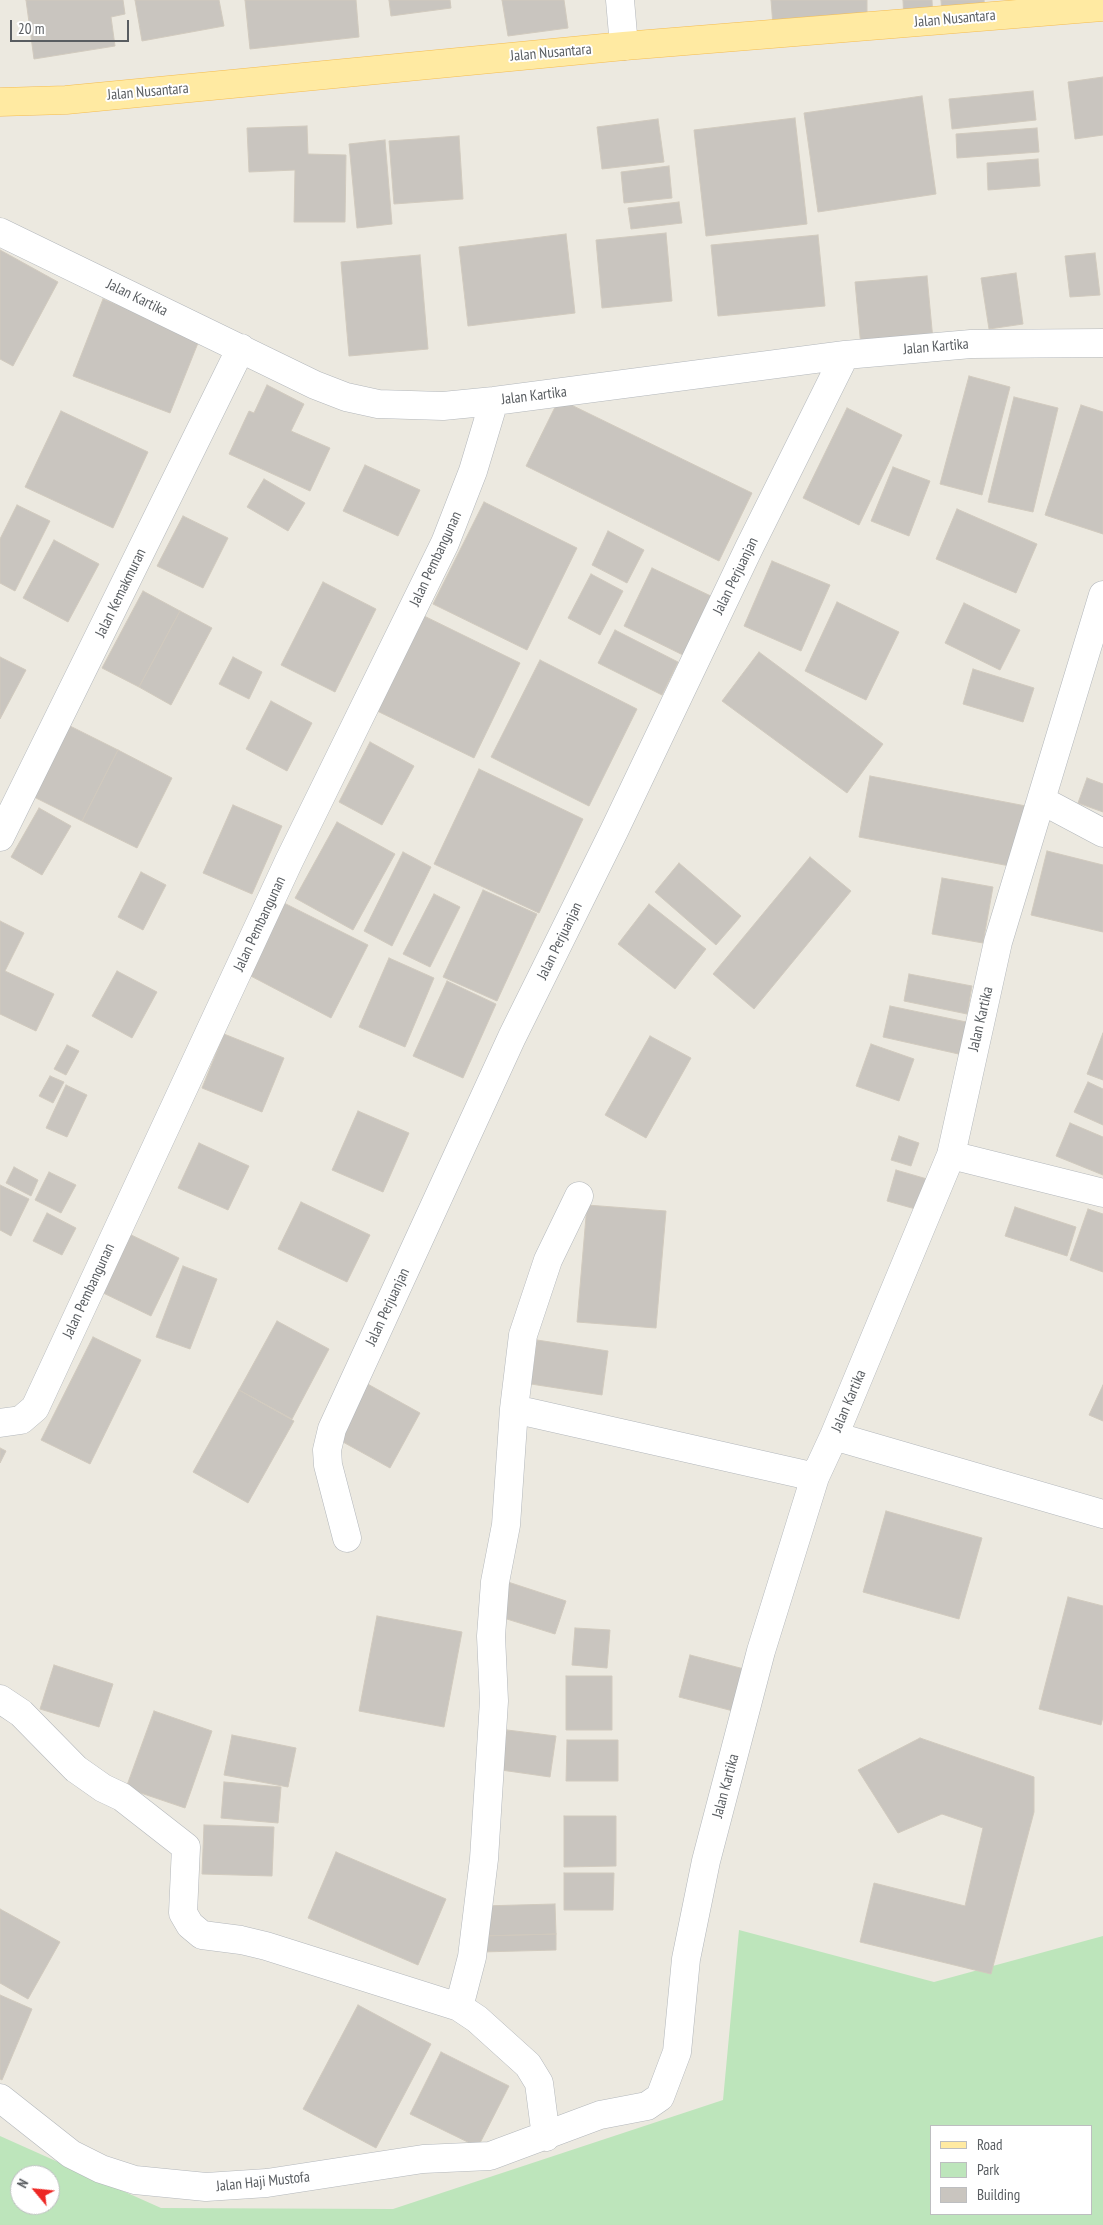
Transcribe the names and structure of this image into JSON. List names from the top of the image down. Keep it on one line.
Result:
{"streets":{"main road":["Jalan Nusantara"],"street":["Jalan Kartika","Jalan Pembangunan","Jalan Perjuanjan","Jalan Kemakmuran","Jalan Haji Mustofa"]},"crossings":[["Jalan Kartika","Jalan Pembangunan"],["Jalan Kartika","Jalan Perjuanjan"],["Jalan Kartika","Jalan Kemakmuran"],["Jalan Kartika","Jalan Haji Mustofa"]],"legend":["Road","Park","Building"],"scale_bar":"20 m","north":"top left"}
